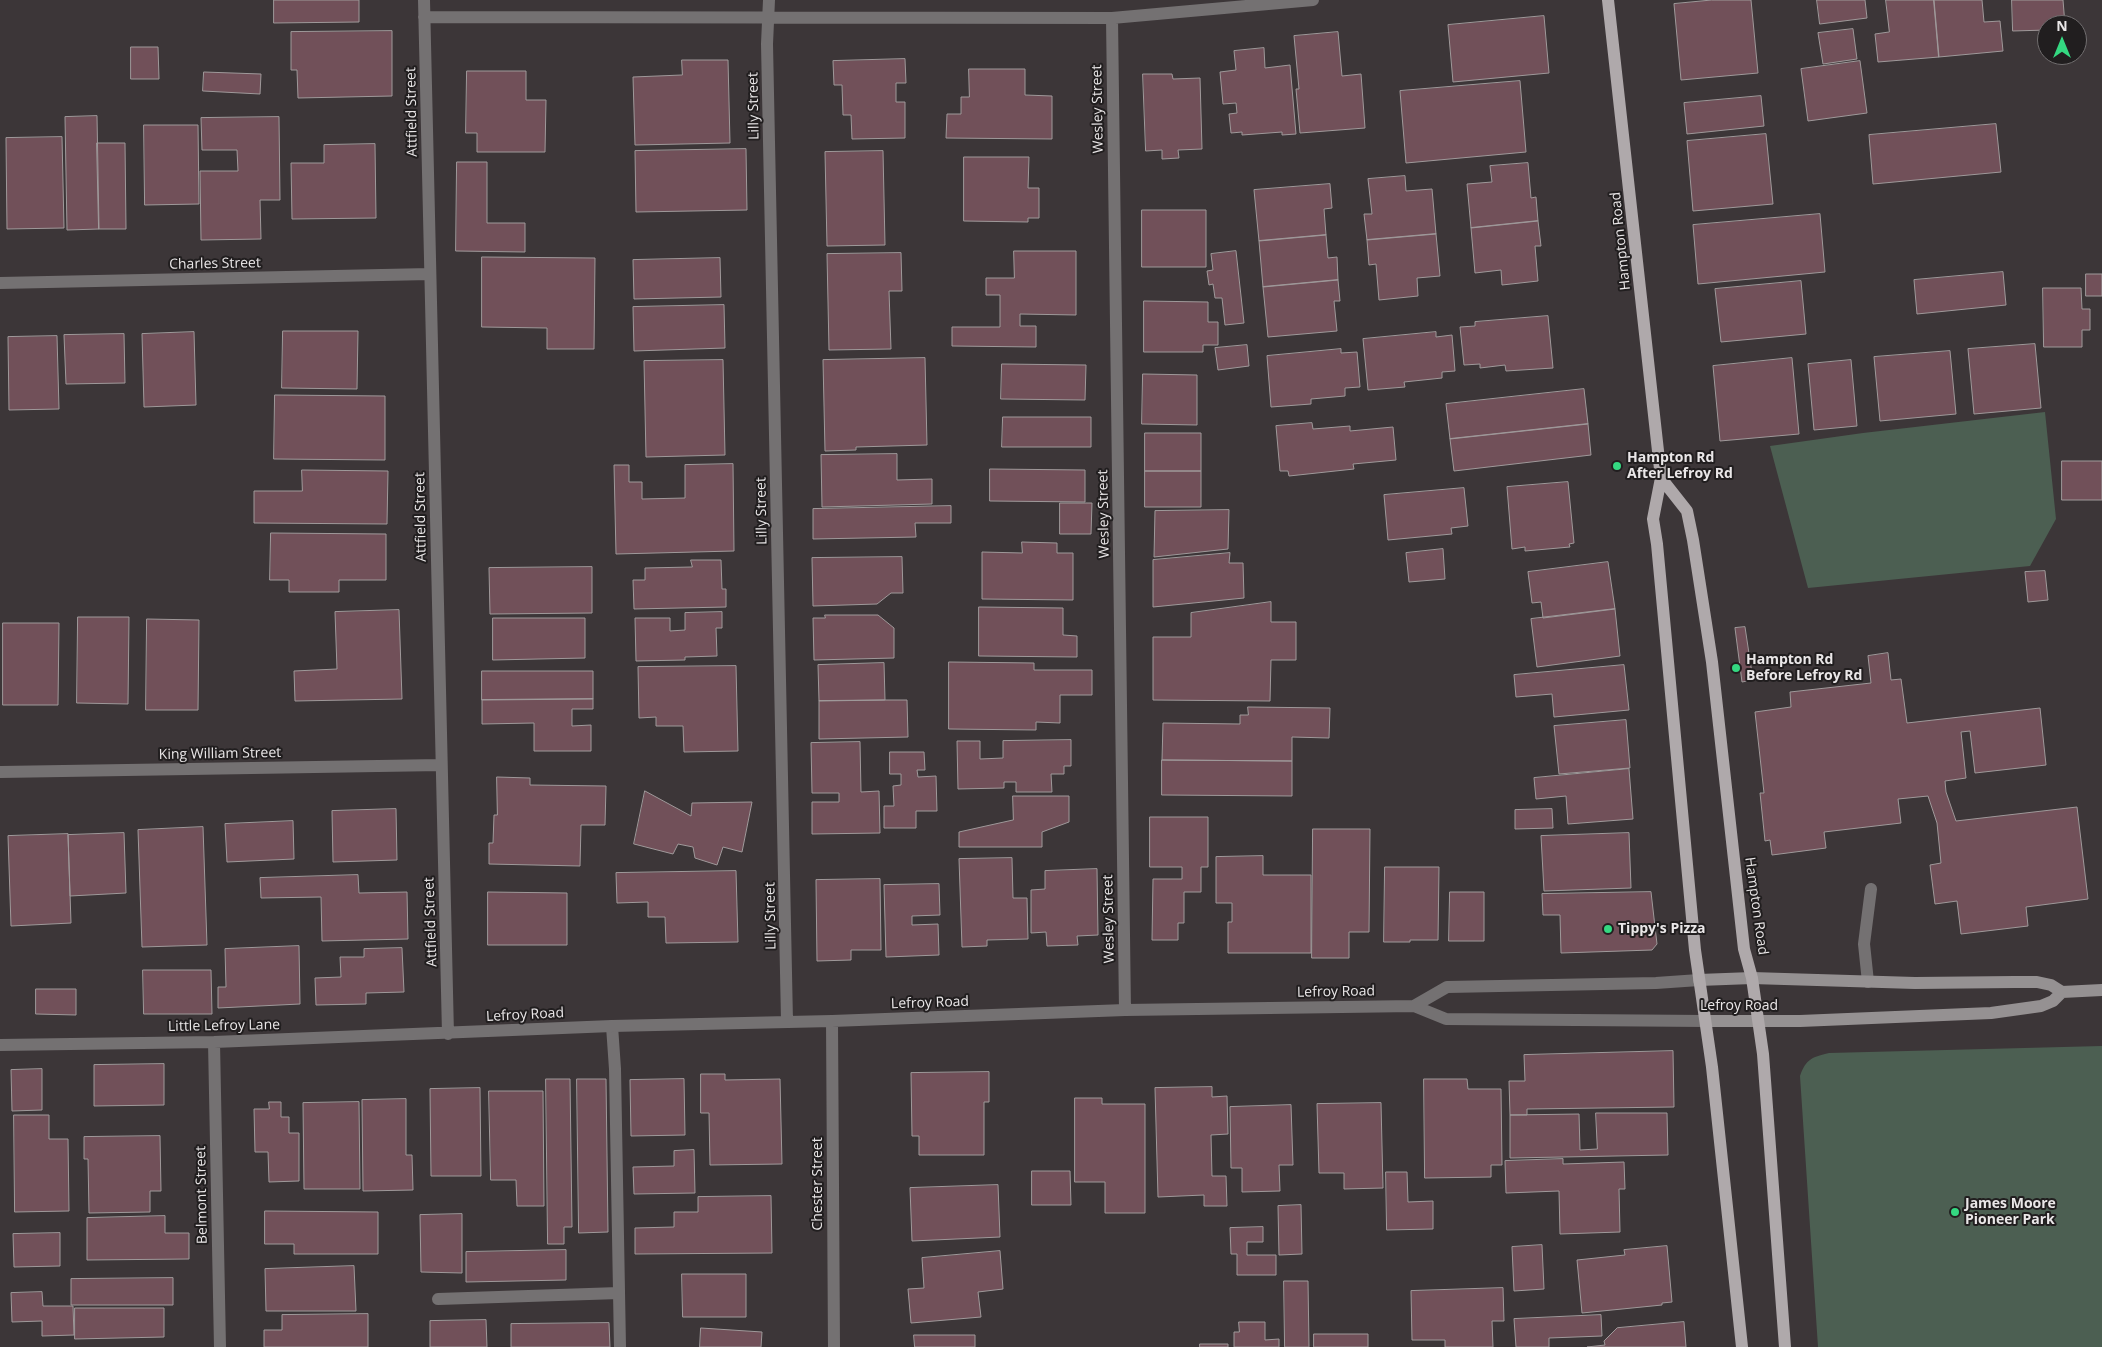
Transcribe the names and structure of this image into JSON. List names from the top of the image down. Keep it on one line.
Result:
{"streets":{"main road":["Hampton Road"],"street":["Lilly Street","Wesley Street","Attfield Street","Charles Street","King William Street","Lefroy Road","Little Lefroy Lane","Chester Street","Belmont Street"]},"crossings":[["Lilly Street","Lefroy Road"],["Wesley Street","Lefroy Road"],["Attfield Street","Charles Street"],["Attfield Street","King William Street"],["Attfield Street","Lefroy Road"],["Attfield Street","Little Lefroy Lane"],["Hampton Road","Lefroy Road"],["Lefroy Road","Little Lefroy Lane"],["Lefroy Road","Chester Street"],["Little Lefroy Lane","Belmont Street"]],"places":["Hampton Rd After Lefroy Rd","Hampton Rd Before Lefroy Rd","Tippy's Pizza","James Moore Pioneer Park"],"north":"top"}
